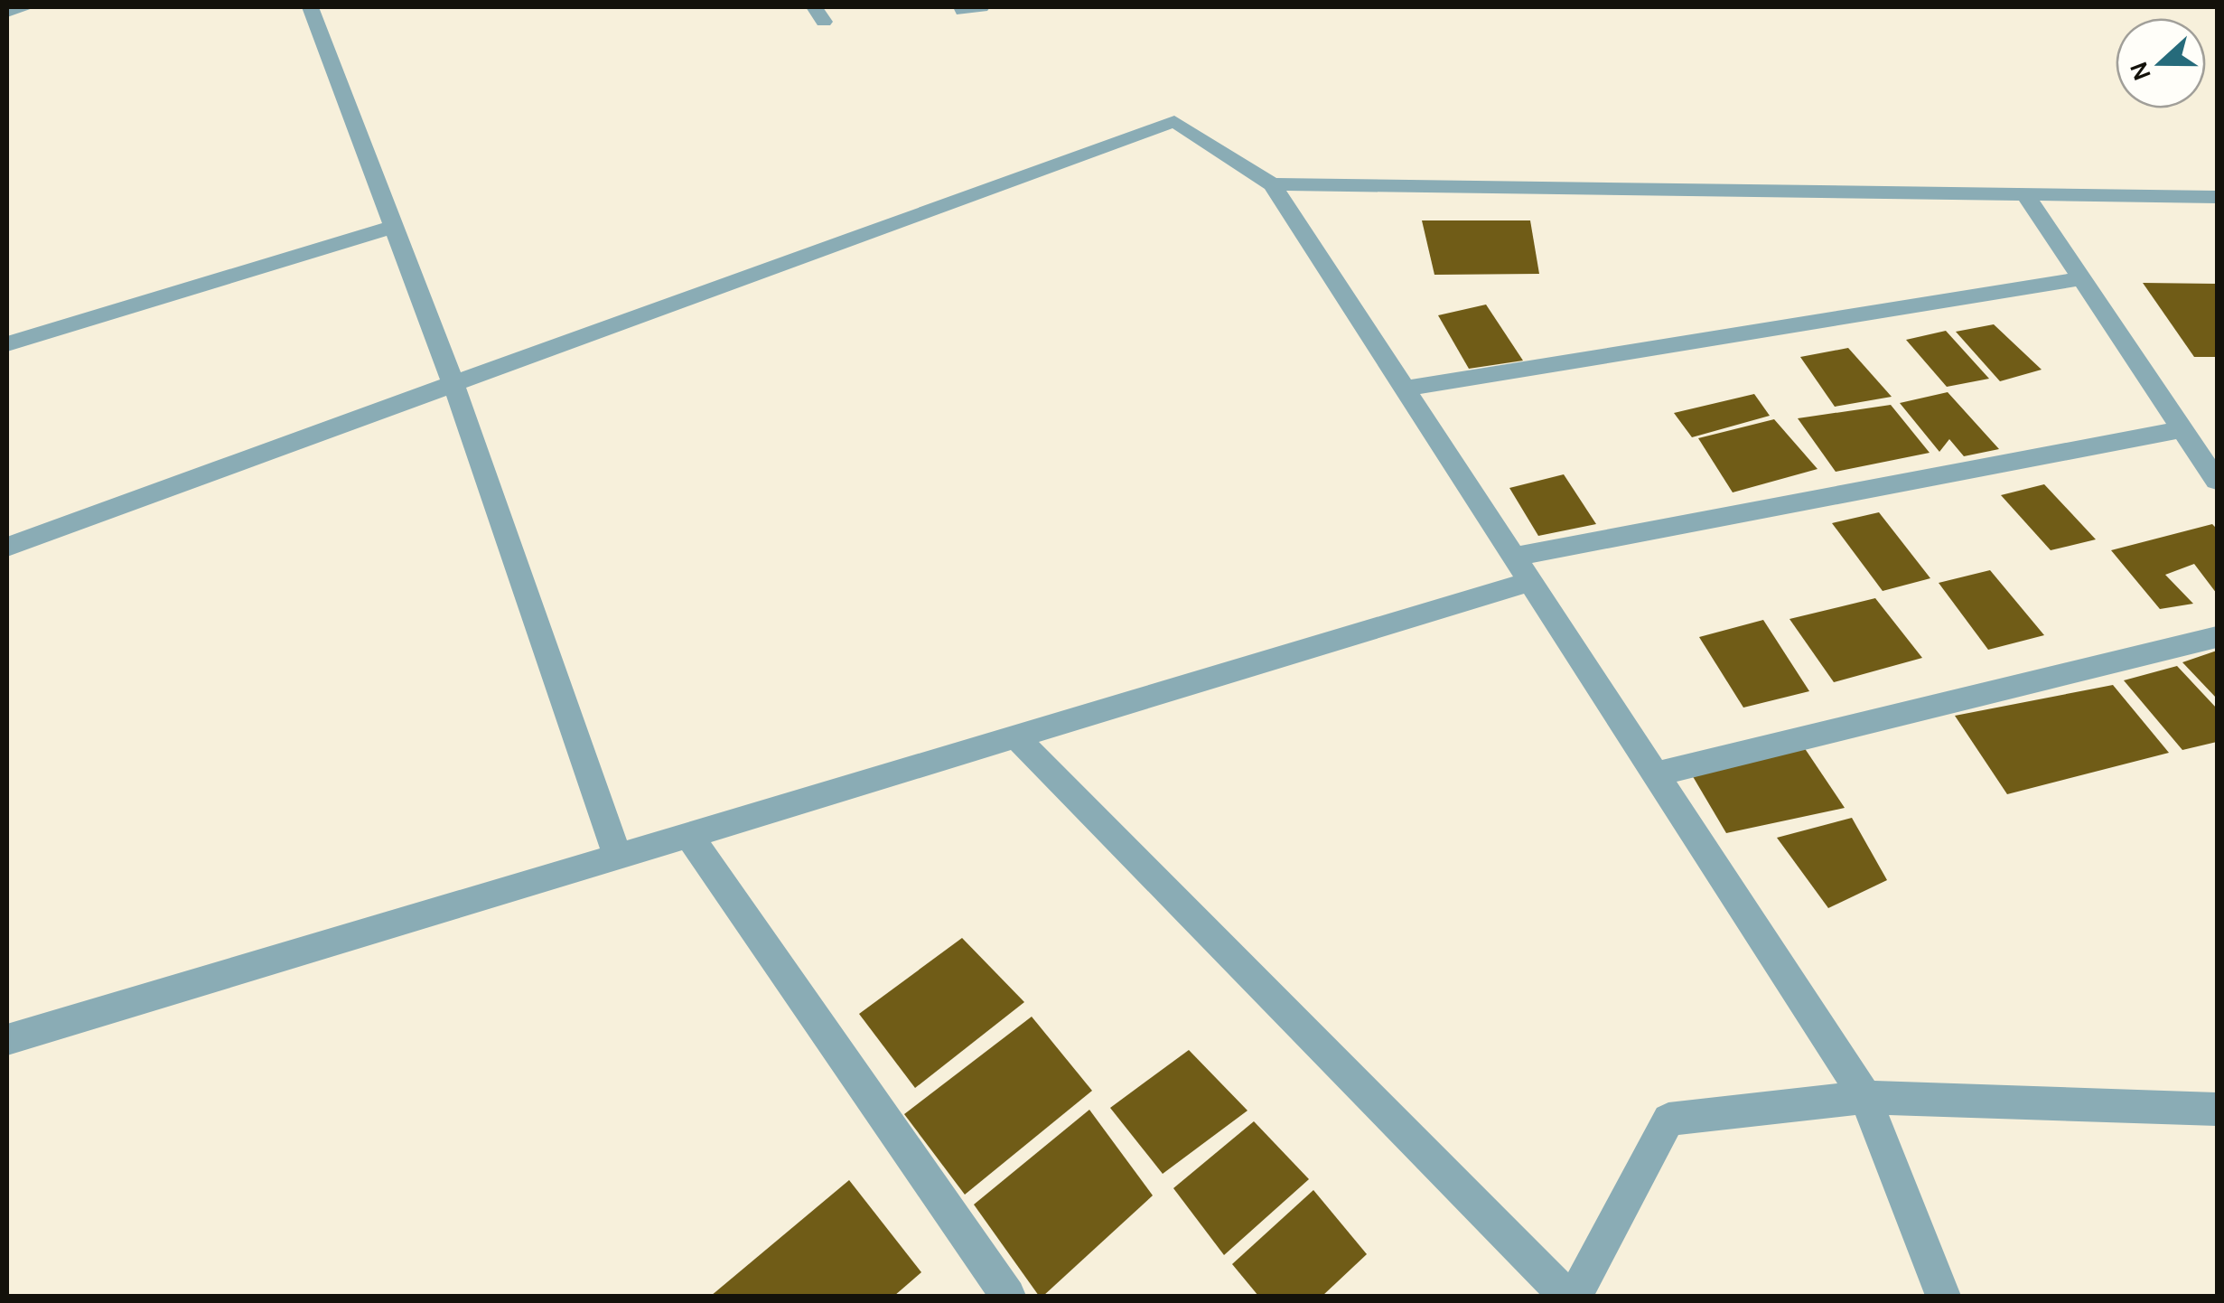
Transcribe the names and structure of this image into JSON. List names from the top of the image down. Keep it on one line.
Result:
{"north":"left"}
